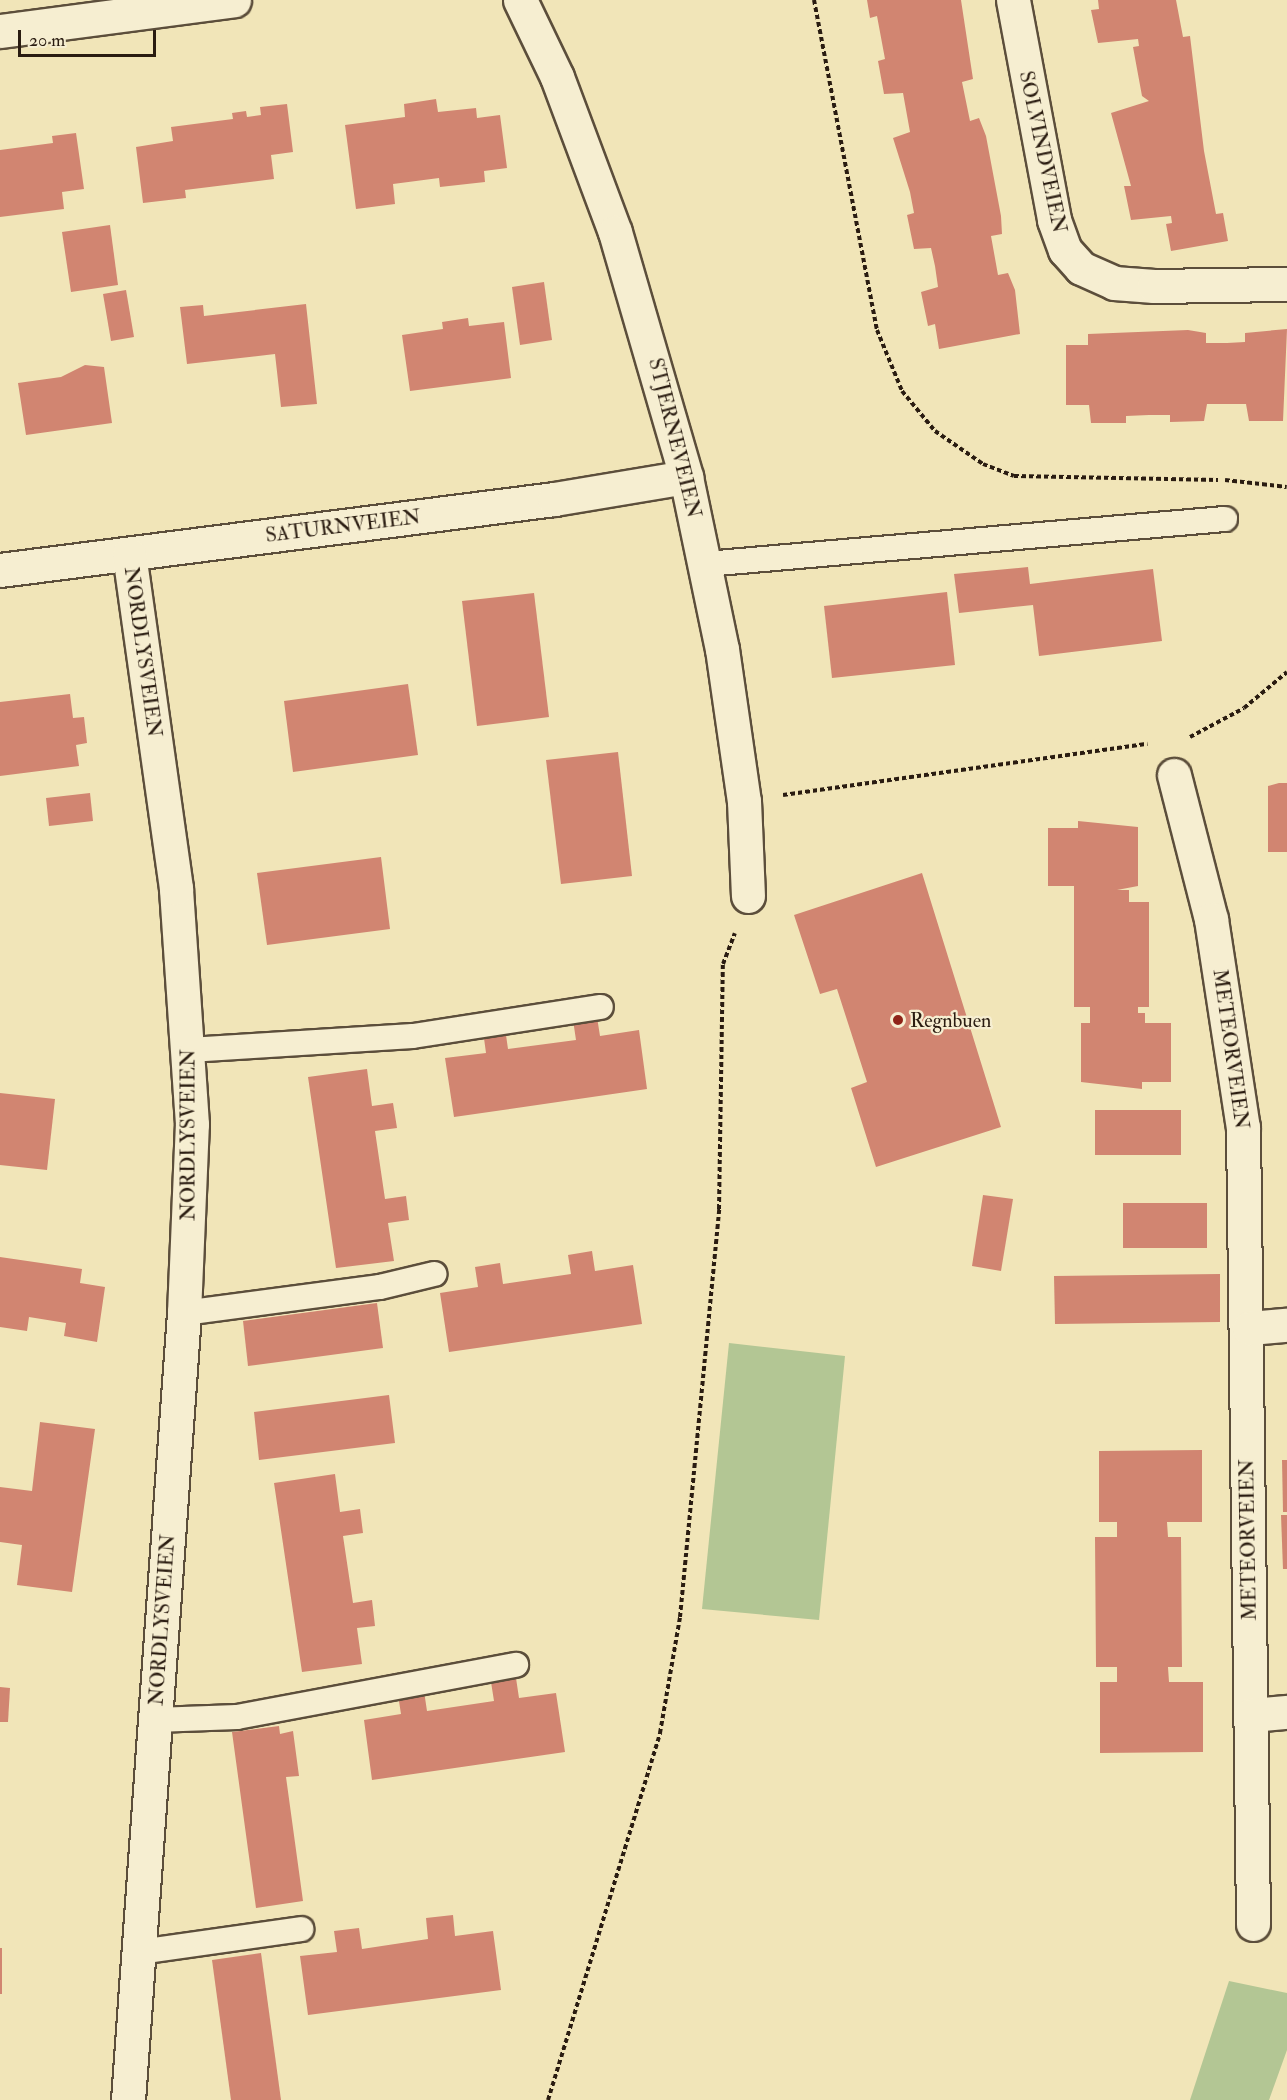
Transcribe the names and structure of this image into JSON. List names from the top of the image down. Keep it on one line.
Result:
{"streets":{"street":["SOLVINDVEIEN","STJERNEVEIEN","SATURNVEIEN","NORDLYSVEIEN","METEORVEIEN"]},"crossings":[["STJERNEVEIEN","SATURNVEIEN"],["SATURNVEIEN","NORDLYSVEIEN"]],"places":["Regnbuen"],"scale_bar":"20 m"}
